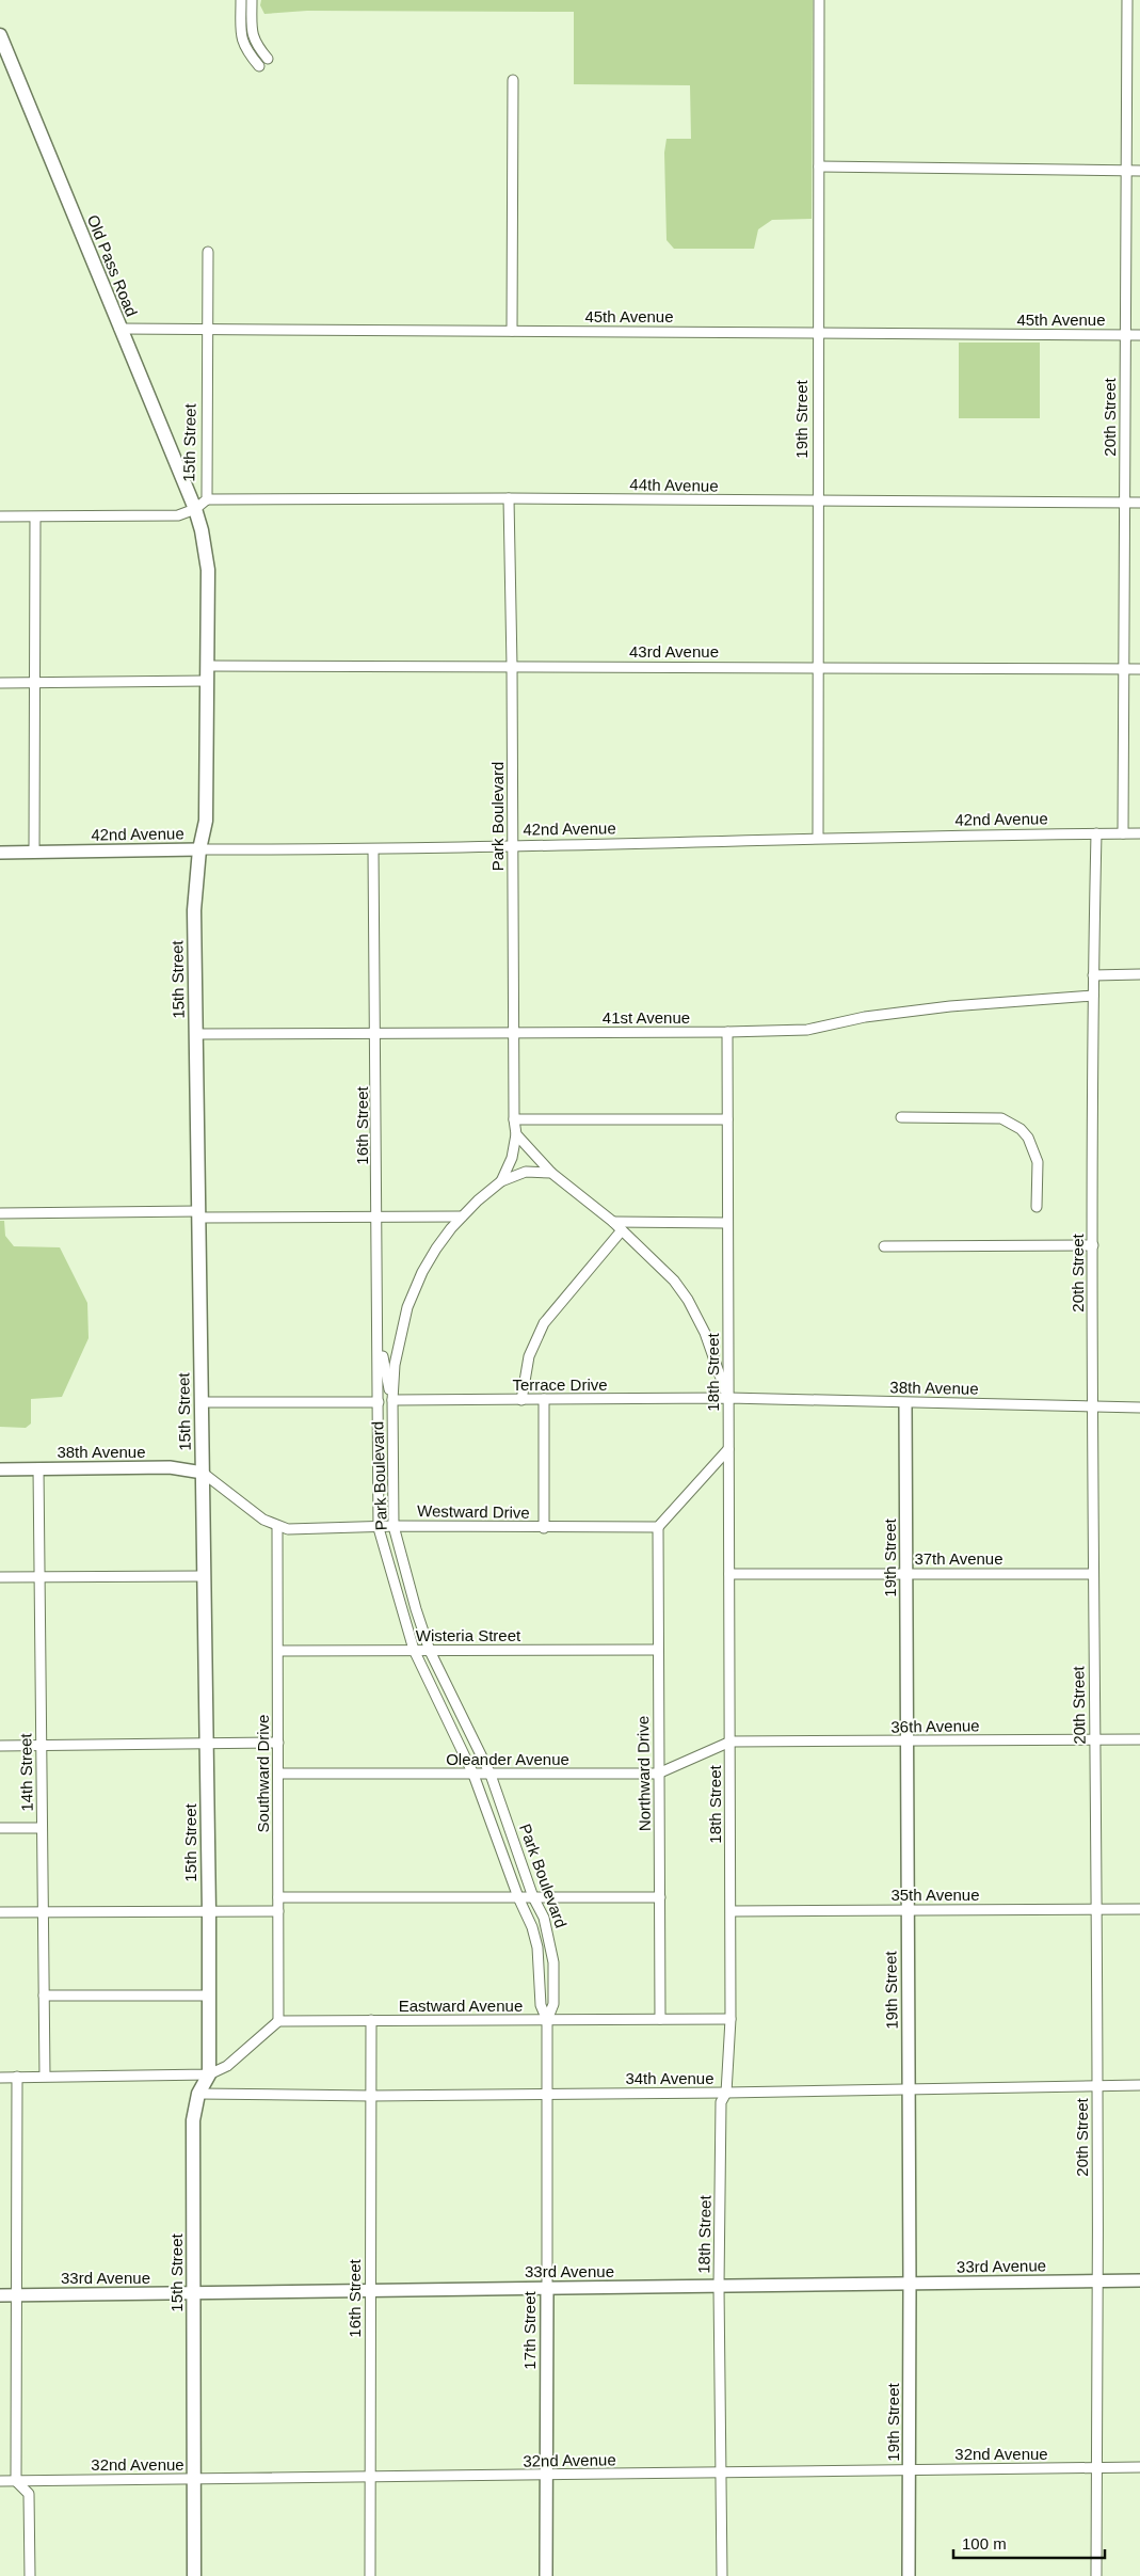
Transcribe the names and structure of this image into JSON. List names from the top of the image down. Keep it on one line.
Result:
{"streets":{"main road":["Old Pass Road","15th Street"],"street":["45th Avenue","20th Street","19th Street","44th Avenue","43rd Avenue","Park Boulevard","42nd Avenue","41st Avenue","16th Street","18th Street","Terrace Drive","38th Avenue","Westward Drive","37th Avenue","Wisteria Street","36th Avenue","Oleander Avenue","14th Street","Southward Drive","Northward Drive","35th Avenue","Eastward Avenue","34th Avenue","33rd Avenue","17th Street","32nd Avenue"]},"crossings":[["Old Pass Road","45th Avenue"],["Old Pass Road","15th Street"],["45th Avenue","20th Street"],["45th Avenue","19th Street"],["45th Avenue","15th Street"],["20th Street","44th Avenue"],["20th Street","43rd Avenue"],["20th Street","42nd Avenue"],["20th Street","41st Avenue"],["20th Street","38th Avenue"],["20th Street","37th Avenue"],["20th Street","36th Avenue"],["20th Street","35th Avenue"],["20th Street","34th Avenue"],["20th Street","33rd Avenue"],["20th Street","32nd Avenue"],["19th Street","44th Avenue"],["19th Street","43rd Avenue"],["19th Street","42nd Avenue"],["19th Street","38th Avenue"],["19th Street","37th Avenue"],["19th Street","36th Avenue"],["19th Street","35th Avenue"],["19th Street","34th Avenue"],["19th Street","33rd Avenue"],["19th Street","32nd Avenue"],["15th Street","44th Avenue"],["15th Street","43rd Avenue"],["15th Street","42nd Avenue"],["15th Street","41st Avenue"],["15th Street","38th Avenue"],["15th Street","Westward Drive"],["15th Street","34th Avenue"],["15th Street","33rd Avenue"],["15th Street","32nd Avenue"],["44th Avenue","Park Boulevard"],["43rd Avenue","Park Boulevard"],["Park Boulevard","42nd Avenue"],["Park Boulevard","41st Avenue"],["Park Boulevard","16th Street"],["Park Boulevard","Terrace Drive"],["Park Boulevard","Westward Drive"],["Park Boulevard","Wisteria Street"],["Park Boulevard","Oleander Avenue"],["Park Boulevard","Eastward Avenue"],["Park Boulevard","17th Street"],["42nd Avenue","16th Street"],["41st Avenue","16th Street"],["41st Avenue","18th Street"],["16th Street","Eastward Avenue"],["16th Street","34th Avenue"],["16th Street","33rd Avenue"],["16th Street","32nd Avenue"],["18th Street","Terrace Drive"],["18th Street","38th Avenue"],["18th Street","37th Avenue"],["18th Street","36th Avenue"],["18th Street","Oleander Avenue"],["18th Street","35th Avenue"],["18th Street","Eastward Avenue"],["18th Street","34th Avenue"],["18th Street","33rd Avenue"],["18th Street","32nd Avenue"],["Terrace Drive","38th Avenue"],["38th Avenue","Westward Drive"],["38th Avenue","14th Street"],["Westward Drive","Southward Drive"],["Westward Drive","Northward Drive"],["Wisteria Street","Southward Drive"],["Wisteria Street","Northward Drive"],["36th Avenue","Oleander Avenue"],["Oleander Avenue","Southward Drive"],["Oleander Avenue","Northward Drive"],["Southward Drive","Eastward Avenue"],["Northward Drive","Eastward Avenue"],["Eastward Avenue","17th Street"],["34th Avenue","17th Street"],["33rd Avenue","17th Street"],["17th Street","32nd Avenue"]],"scale_bar":"100 m"}
